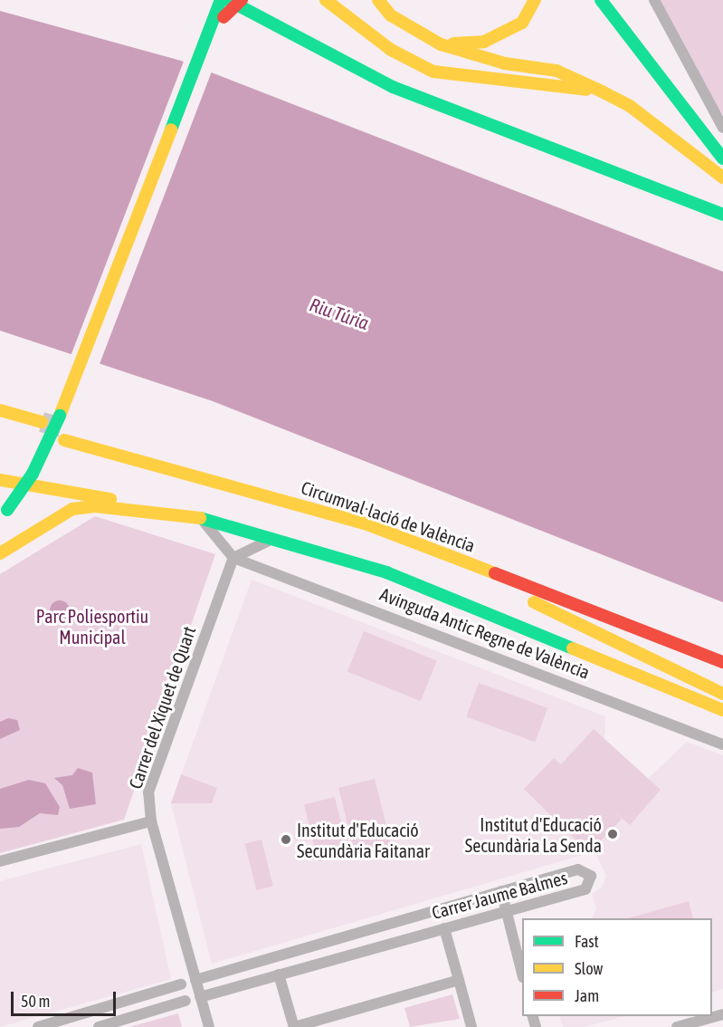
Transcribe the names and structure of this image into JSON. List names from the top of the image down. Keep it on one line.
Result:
{"streets":{"main road":["Circumval·lació de València"],"street":["Avinguda Antic Regne de València","Carrer del Xiquet de Quart","Carrer Jaume Balmes"]},"crossings":[["Avinguda Antic Regne de València","Carrer del Xiquet de Quart"],["Carrer del Xiquet de Quart","Carrer Jaume Balmes"]],"water":["Riu Túria"],"parks":["Parc Poliesportiu Municipal"],"places":["Institut d'Educació Secundària La Senda","Institut d'Educació Secundària Faitanar"],"legend":["Fast","Slow","Jam"],"scale_bar":"50 m"}
